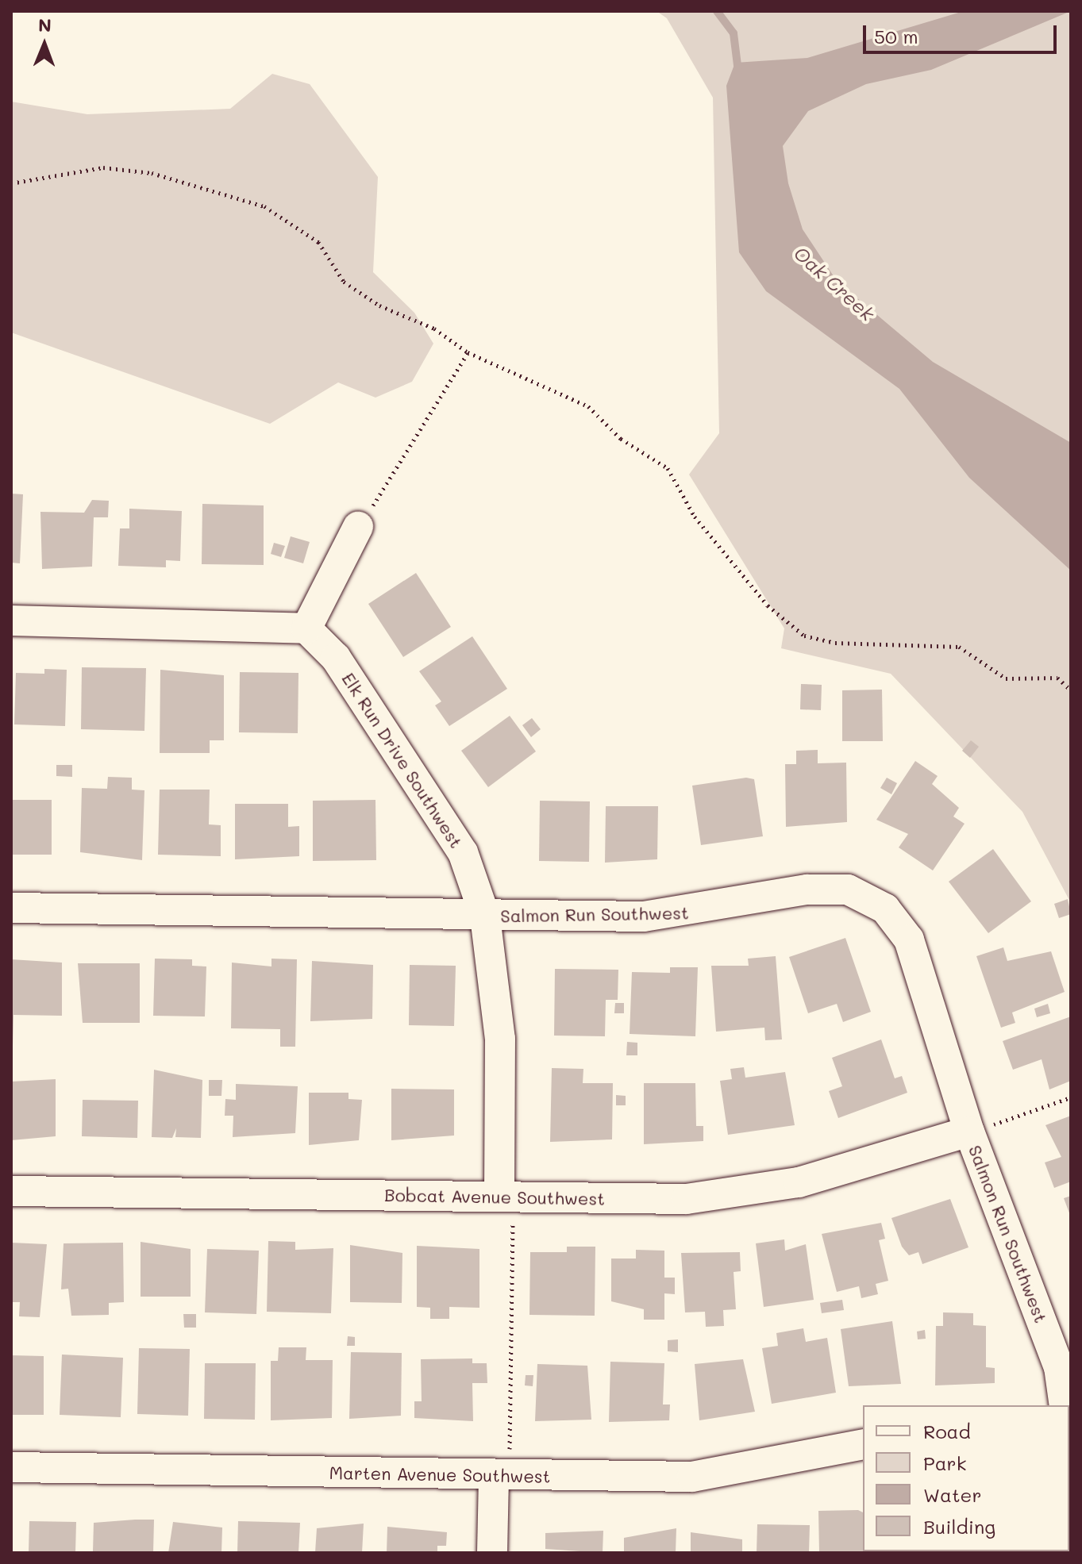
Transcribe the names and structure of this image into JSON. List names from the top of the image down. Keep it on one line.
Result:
{"streets":{"street":["Elk Run Drive Southwest","Salmon Run Southwest","Bobcat Avenue Southwest","Marten Avenue Southwest"]},"crossings":[["Elk Run Drive Southwest","Salmon Run Southwest"],["Elk Run Drive Southwest","Bobcat Avenue Southwest"],["Salmon Run Southwest","Bobcat Avenue Southwest"]],"water":["Oak Creek"],"legend":["Road","Park","Water","Building"],"scale_bar":"50 m","north":"top"}
